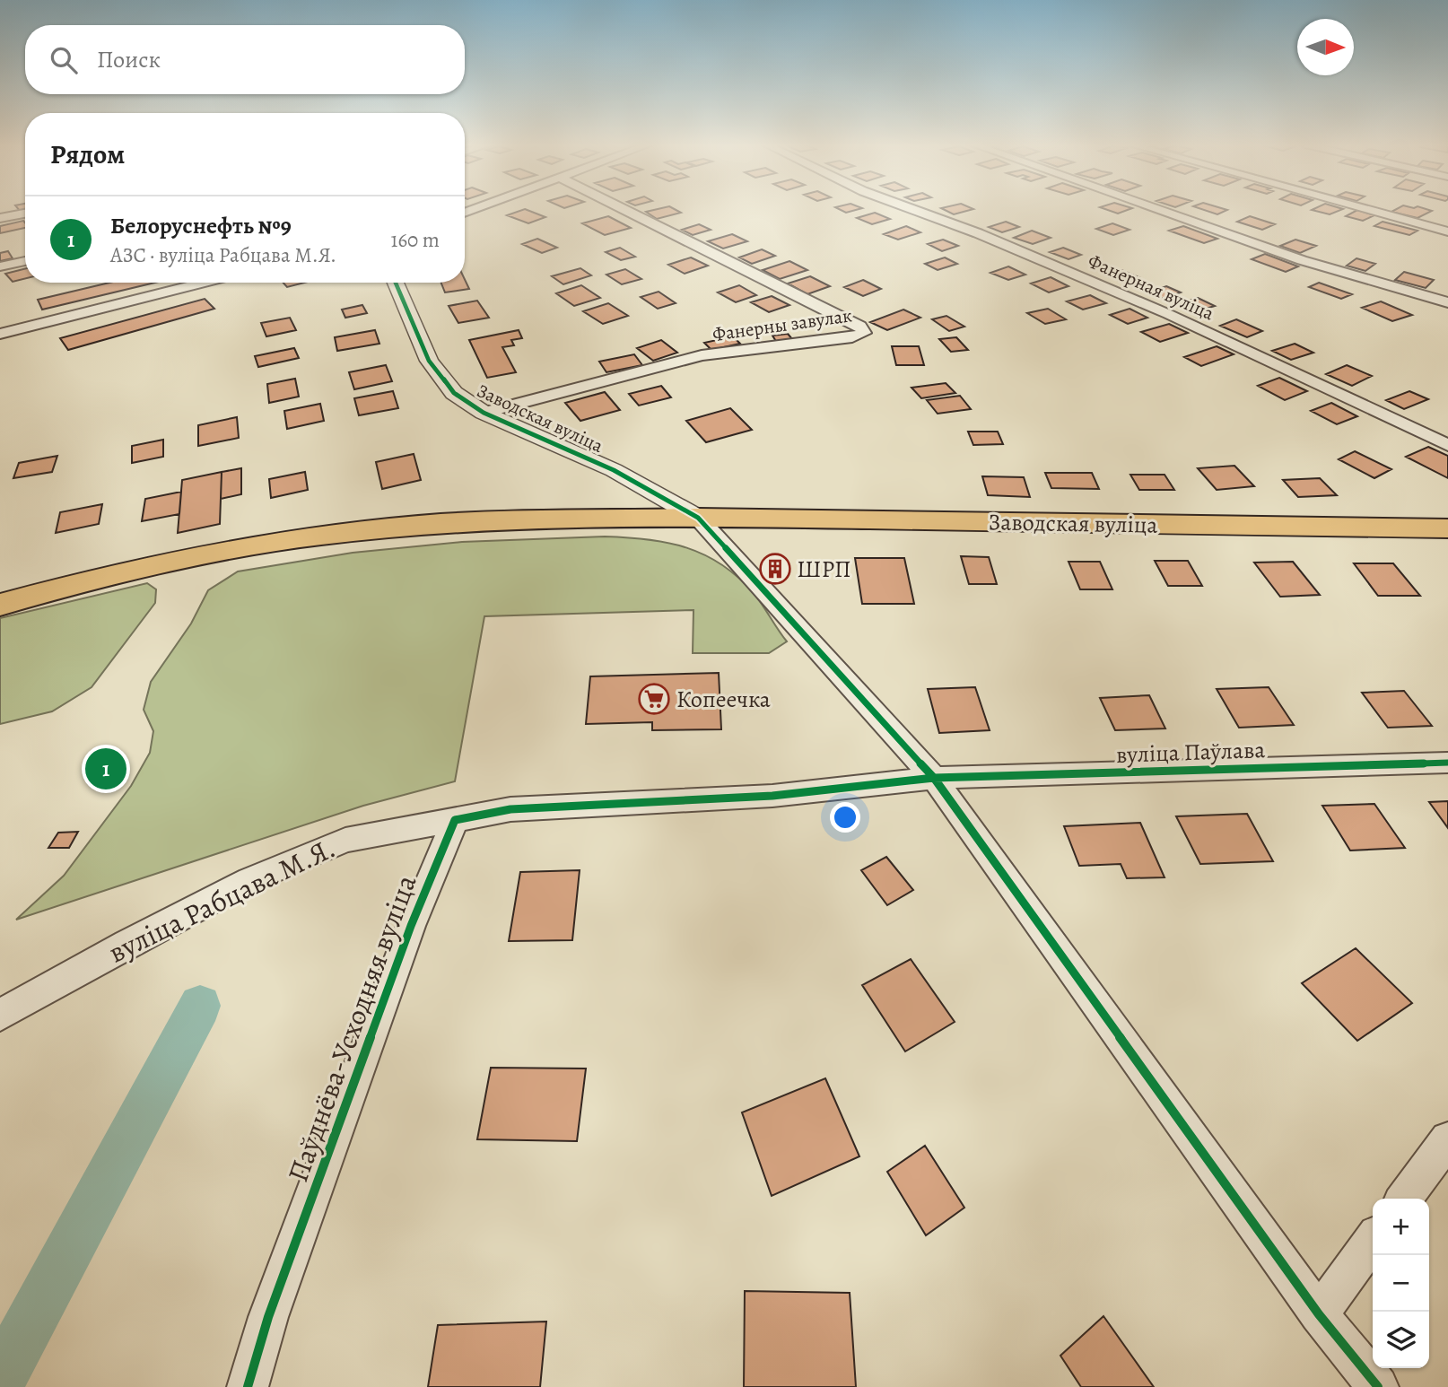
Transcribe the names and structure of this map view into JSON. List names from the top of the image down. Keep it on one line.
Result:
{"streets":{"main road":["Заводская вуліца"],"street":["Фанерная вуліца","Фанерны завулак","вуліца Паўлава","вуліца Рабцава М.Я.","Паўднёва-Усходняя вуліца"]},"crossings":[["Фанерны завулак","Заводская вуліца"],["вуліца Рабцава М.Я.","Паўднёва-Усходняя вуліца"]],"places":{"building":["ШРП"],"supermarket":["Копеечка"]},"north":"right","page":{"search":"Поиск","heading":"Рядом","list":[{"mark":"1","name":"Белоруснефть №9","note":"АЗС · вуліца Рабцава М.Я.","value":"160 m"}],"pins":"1","map_buttons":["+","−"]}}
